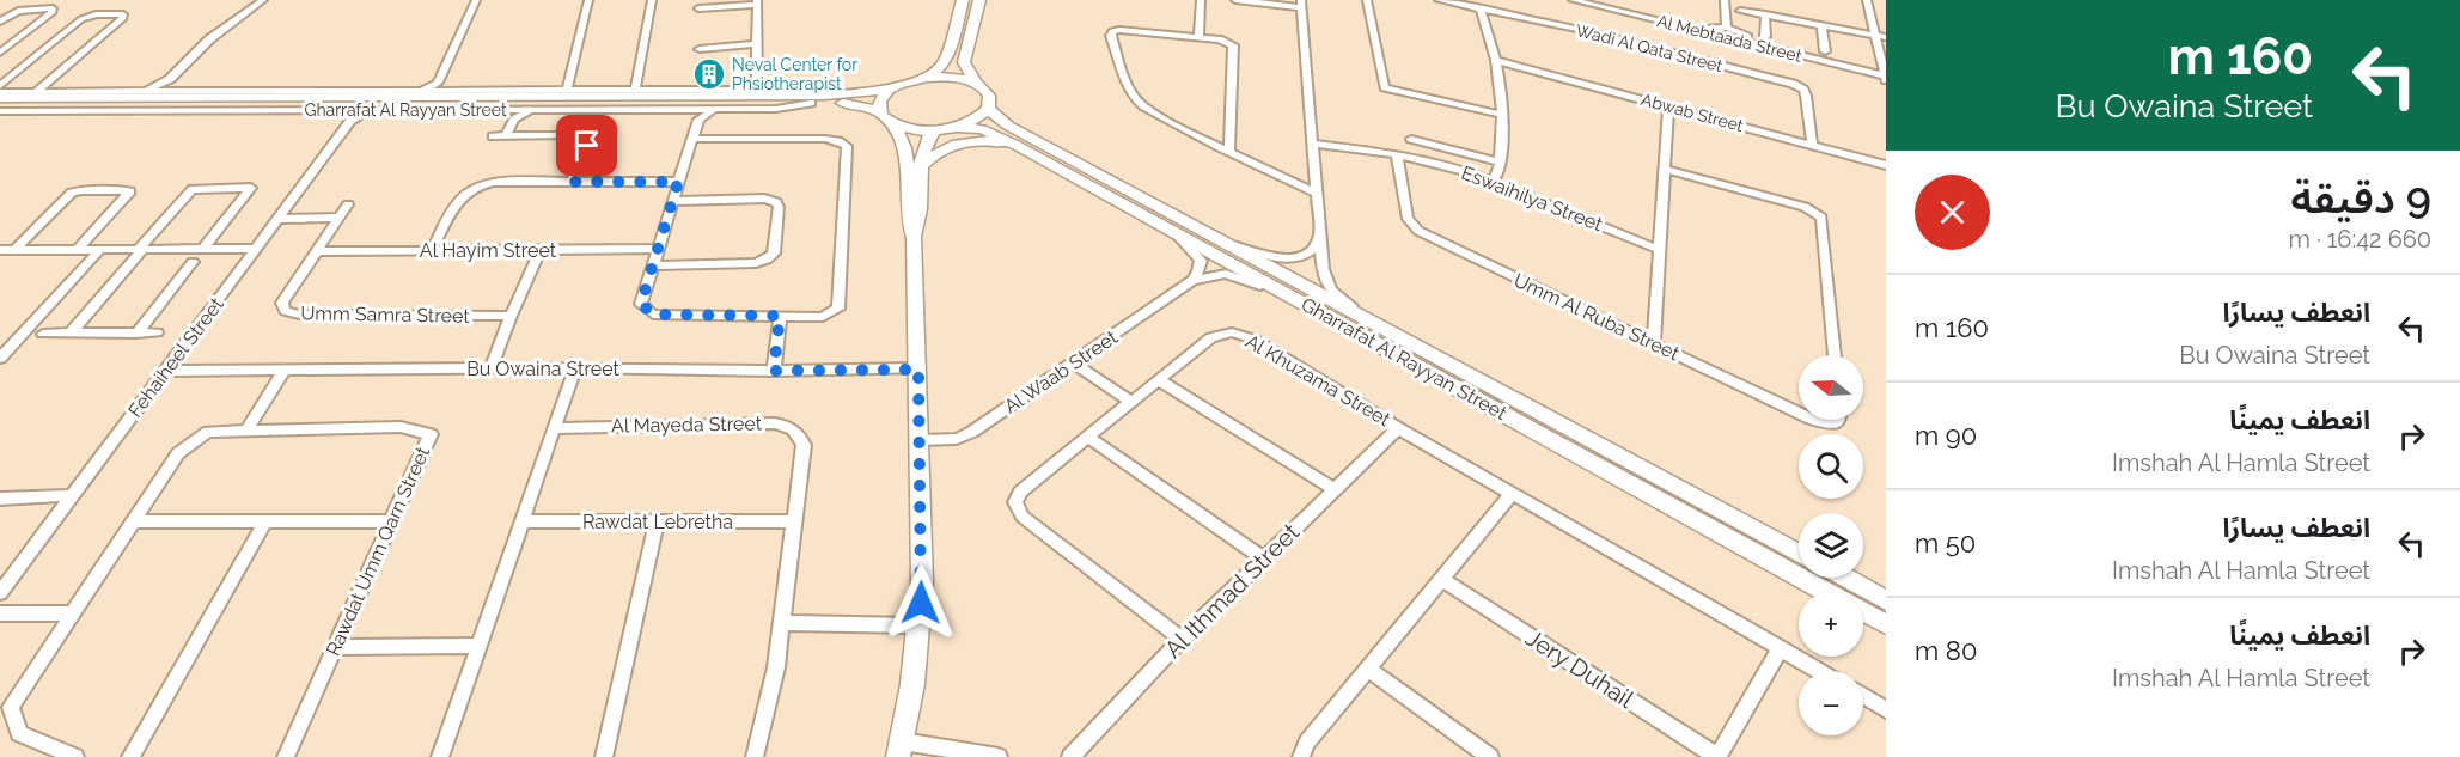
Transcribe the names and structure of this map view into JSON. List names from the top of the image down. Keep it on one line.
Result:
{"streets":{"main road":["Gharrafat Al Rayyan Street"],"street":["Al Mebtaada Street","Wadi Al Qata Street","Abwab Street","Eswaihilya Street","Al Hayim Street","Umm Samra Street","Umm Al Ruba Street","Fehaiheel Street","Bu Owaina Street","Al Waab Street","Al Khuzama Street","Al Mayeda Street","Rawdat Lebretha","Rawdat Umm Qarn Street","Al Ithmad Street","Jery Duhail"]},"crossings":[["Wadi Al Qata Street","Abwab Street"],["Gharrafat Al Rayyan Street","Fehaiheel Street"],["Gharrafat Al Rayyan Street","Al Waab Street"],["Eswaihilya Street","Umm Al Ruba Street"],["Al Hayim Street","Umm Samra Street"],["Fehaiheel Street","Bu Owaina Street"],["Al Khuzama Street","Al Ithmad Street"],["Al Mayeda Street","Rawdat Lebretha"]],"places":{"building":["Neval Center for Phsiotherapist"]},"north":"left","page":{"turn":["160 m","Bu Owaina Street"],"heading":["9 دقيقة","660 m · 16:42"],"list":[{"name":"انعطف يسارًا","note":"Bu Owaina Street","value":"160 m"},{"name":"انعطف يمينًا","note":"Imshah Al Hamla Street","value":"90 m"},{"name":"انعطف يسارًا","note":"Imshah Al Hamla Street","value":"50 m"},{"name":"انعطف يمينًا","note":"Imshah Al Hamla Street","value":"80 m"}],"map_buttons":["+","−"]}}
